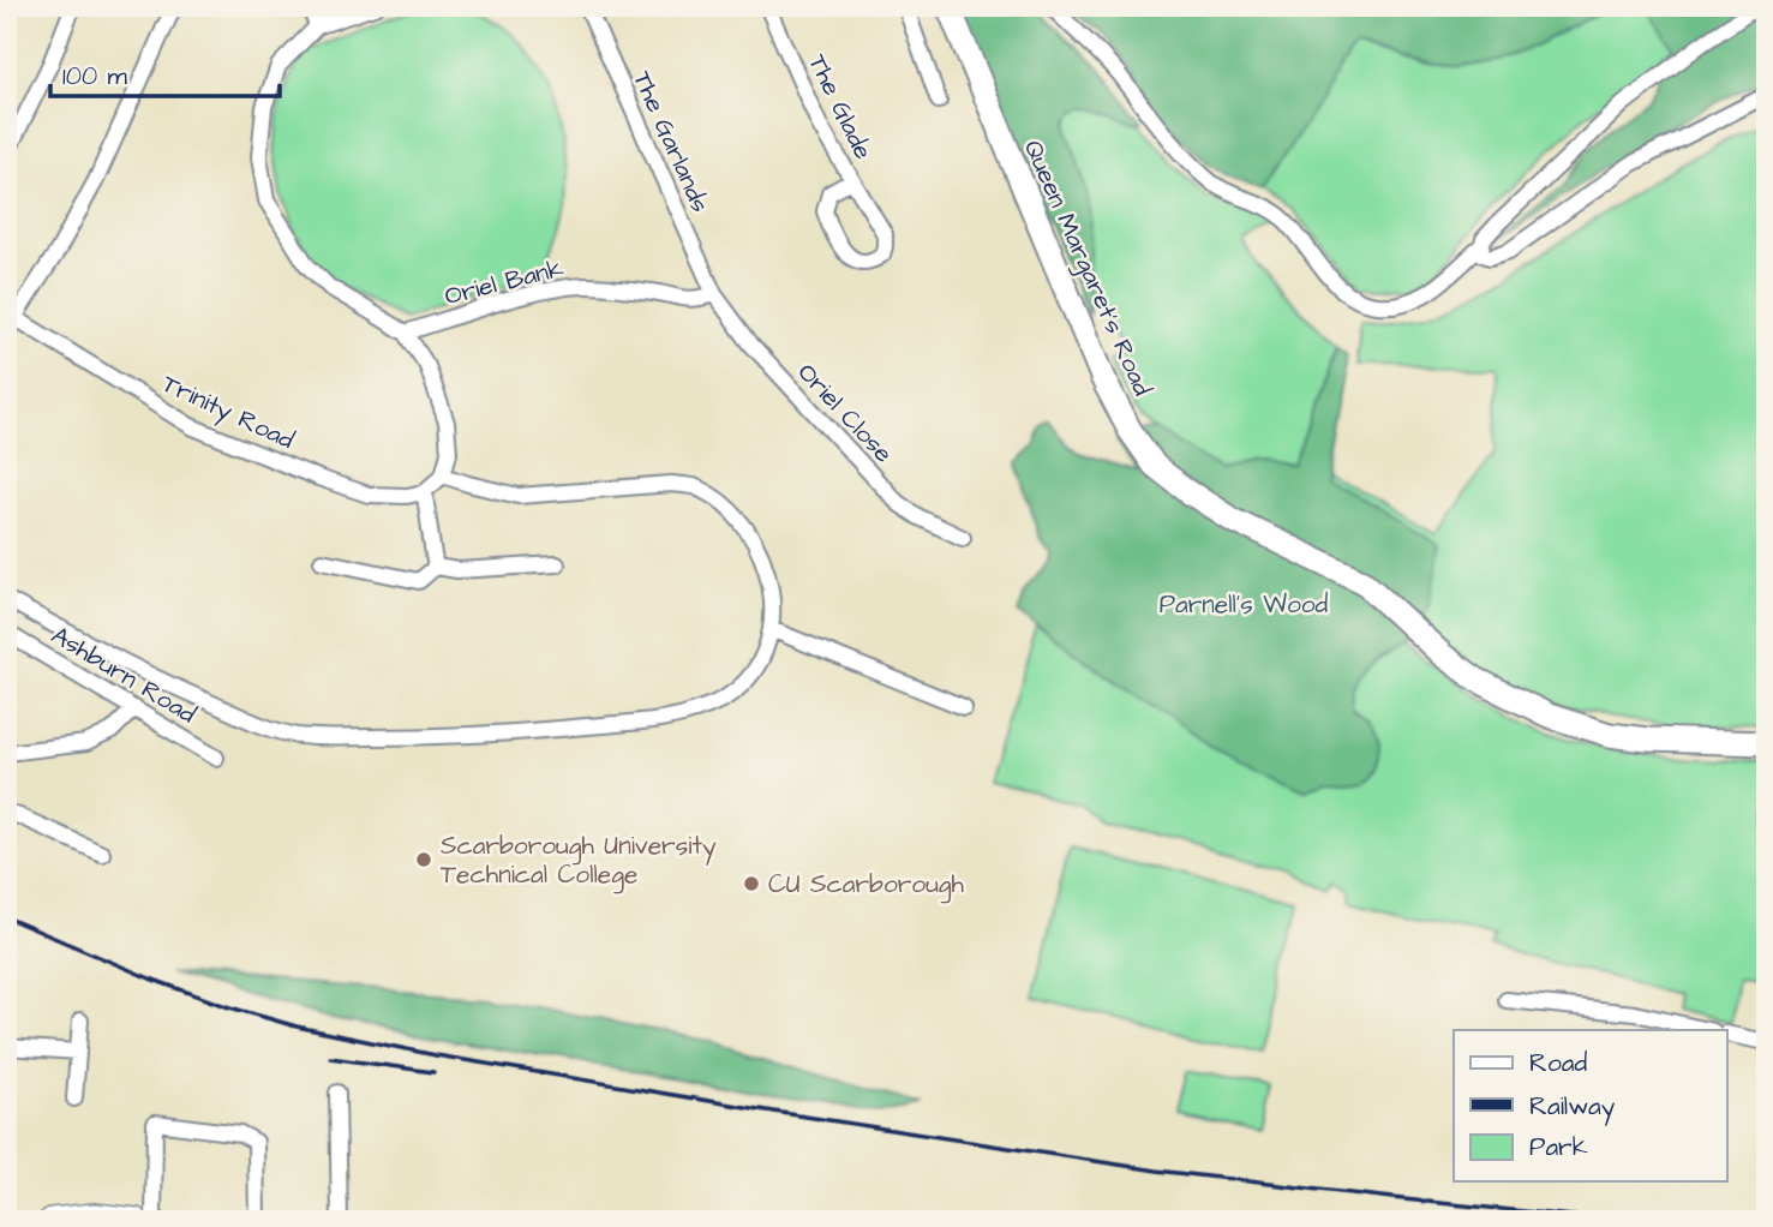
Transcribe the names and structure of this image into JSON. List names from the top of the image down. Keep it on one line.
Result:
{"streets":{"main road":["Queen Margaret's Road"],"street":["The Glade","The Garlands","Oriel Bank","Trinity Road","Oriel Close","Ashburn Road"]},"crossings":[["The Garlands","Oriel Bank"],["The Garlands","Oriel Close"],["Oriel Bank","Oriel Close"]],"parks":["Parnell's Wood"],"places":["Scarborough University Technical College","CU Scarborough"],"legend":["Road","Railway","Park"],"scale_bar":"100 m"}
